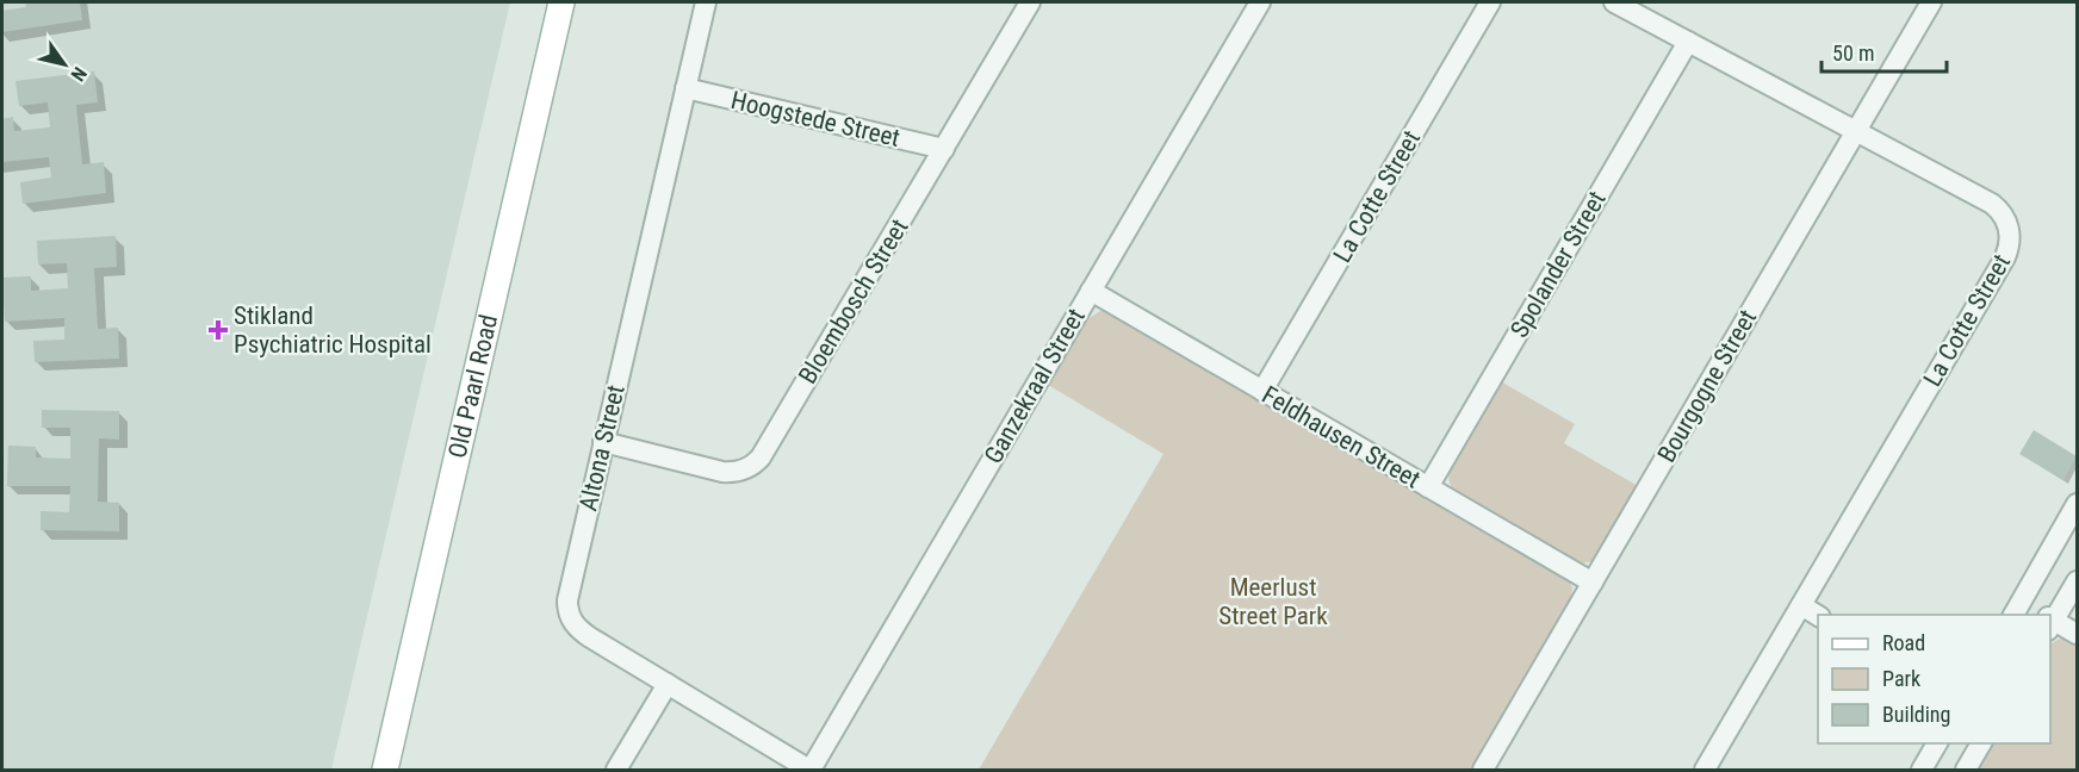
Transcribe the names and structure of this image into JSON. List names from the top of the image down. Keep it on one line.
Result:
{"streets":{"main road":["Old Paarl Road"],"street":["Hoogstede Street","La Cotte Street","Spolander Street","Bloembosch Street","Ganzekraal Street","Bourgogne Street","Feldhausen Street","Altona Street"]},"crossings":[["Hoogstede Street","Bloembosch Street"],["Hoogstede Street","Altona Street"],["La Cotte Street","Spolander Street"],["La Cotte Street","Bourgogne Street"],["La Cotte Street","Feldhausen Street"],["Spolander Street","Feldhausen Street"],["Bloembosch Street","Altona Street"],["Ganzekraal Street","Feldhausen Street"],["Ganzekraal Street","Altona Street"],["Bourgogne Street","Feldhausen Street"]],"parks":["Meerlust Street Park"],"places":{"health":["Stikland Psychiatric Hospital"]},"legend":["Road","Park","Building"],"scale_bar":"50 m","north":"bottom right"}
